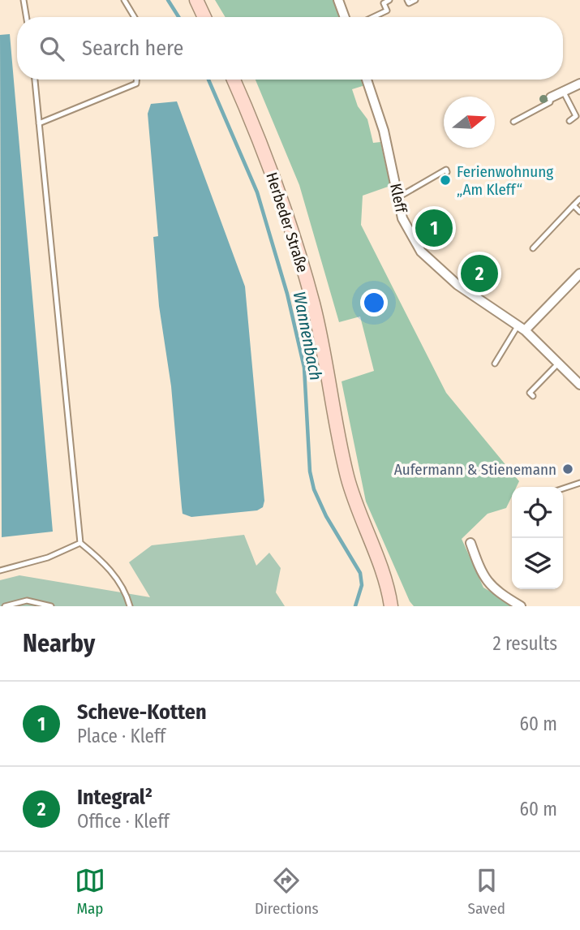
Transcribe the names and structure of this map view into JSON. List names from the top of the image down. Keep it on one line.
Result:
{"streets":{"main road":["Herbeder Straße"],"street":["Kleff"]},"water":["Wannenbach"],"places":["Ferienwohnung „Am Kleff“","Aufermann & Stienemann"],"north":"right","page":{"search":"Search here","pins":["1","2"],"heading":["Nearby","2 results"],"list":[{"mark":"1","name":"Scheve-Kotten","note":"Place · Kleff","value":"60 m"},{"mark":"2","name":"Integral²","note":"Office · Kleff","value":"60 m"}],"nav":["Map","Directions","Saved"]}}
